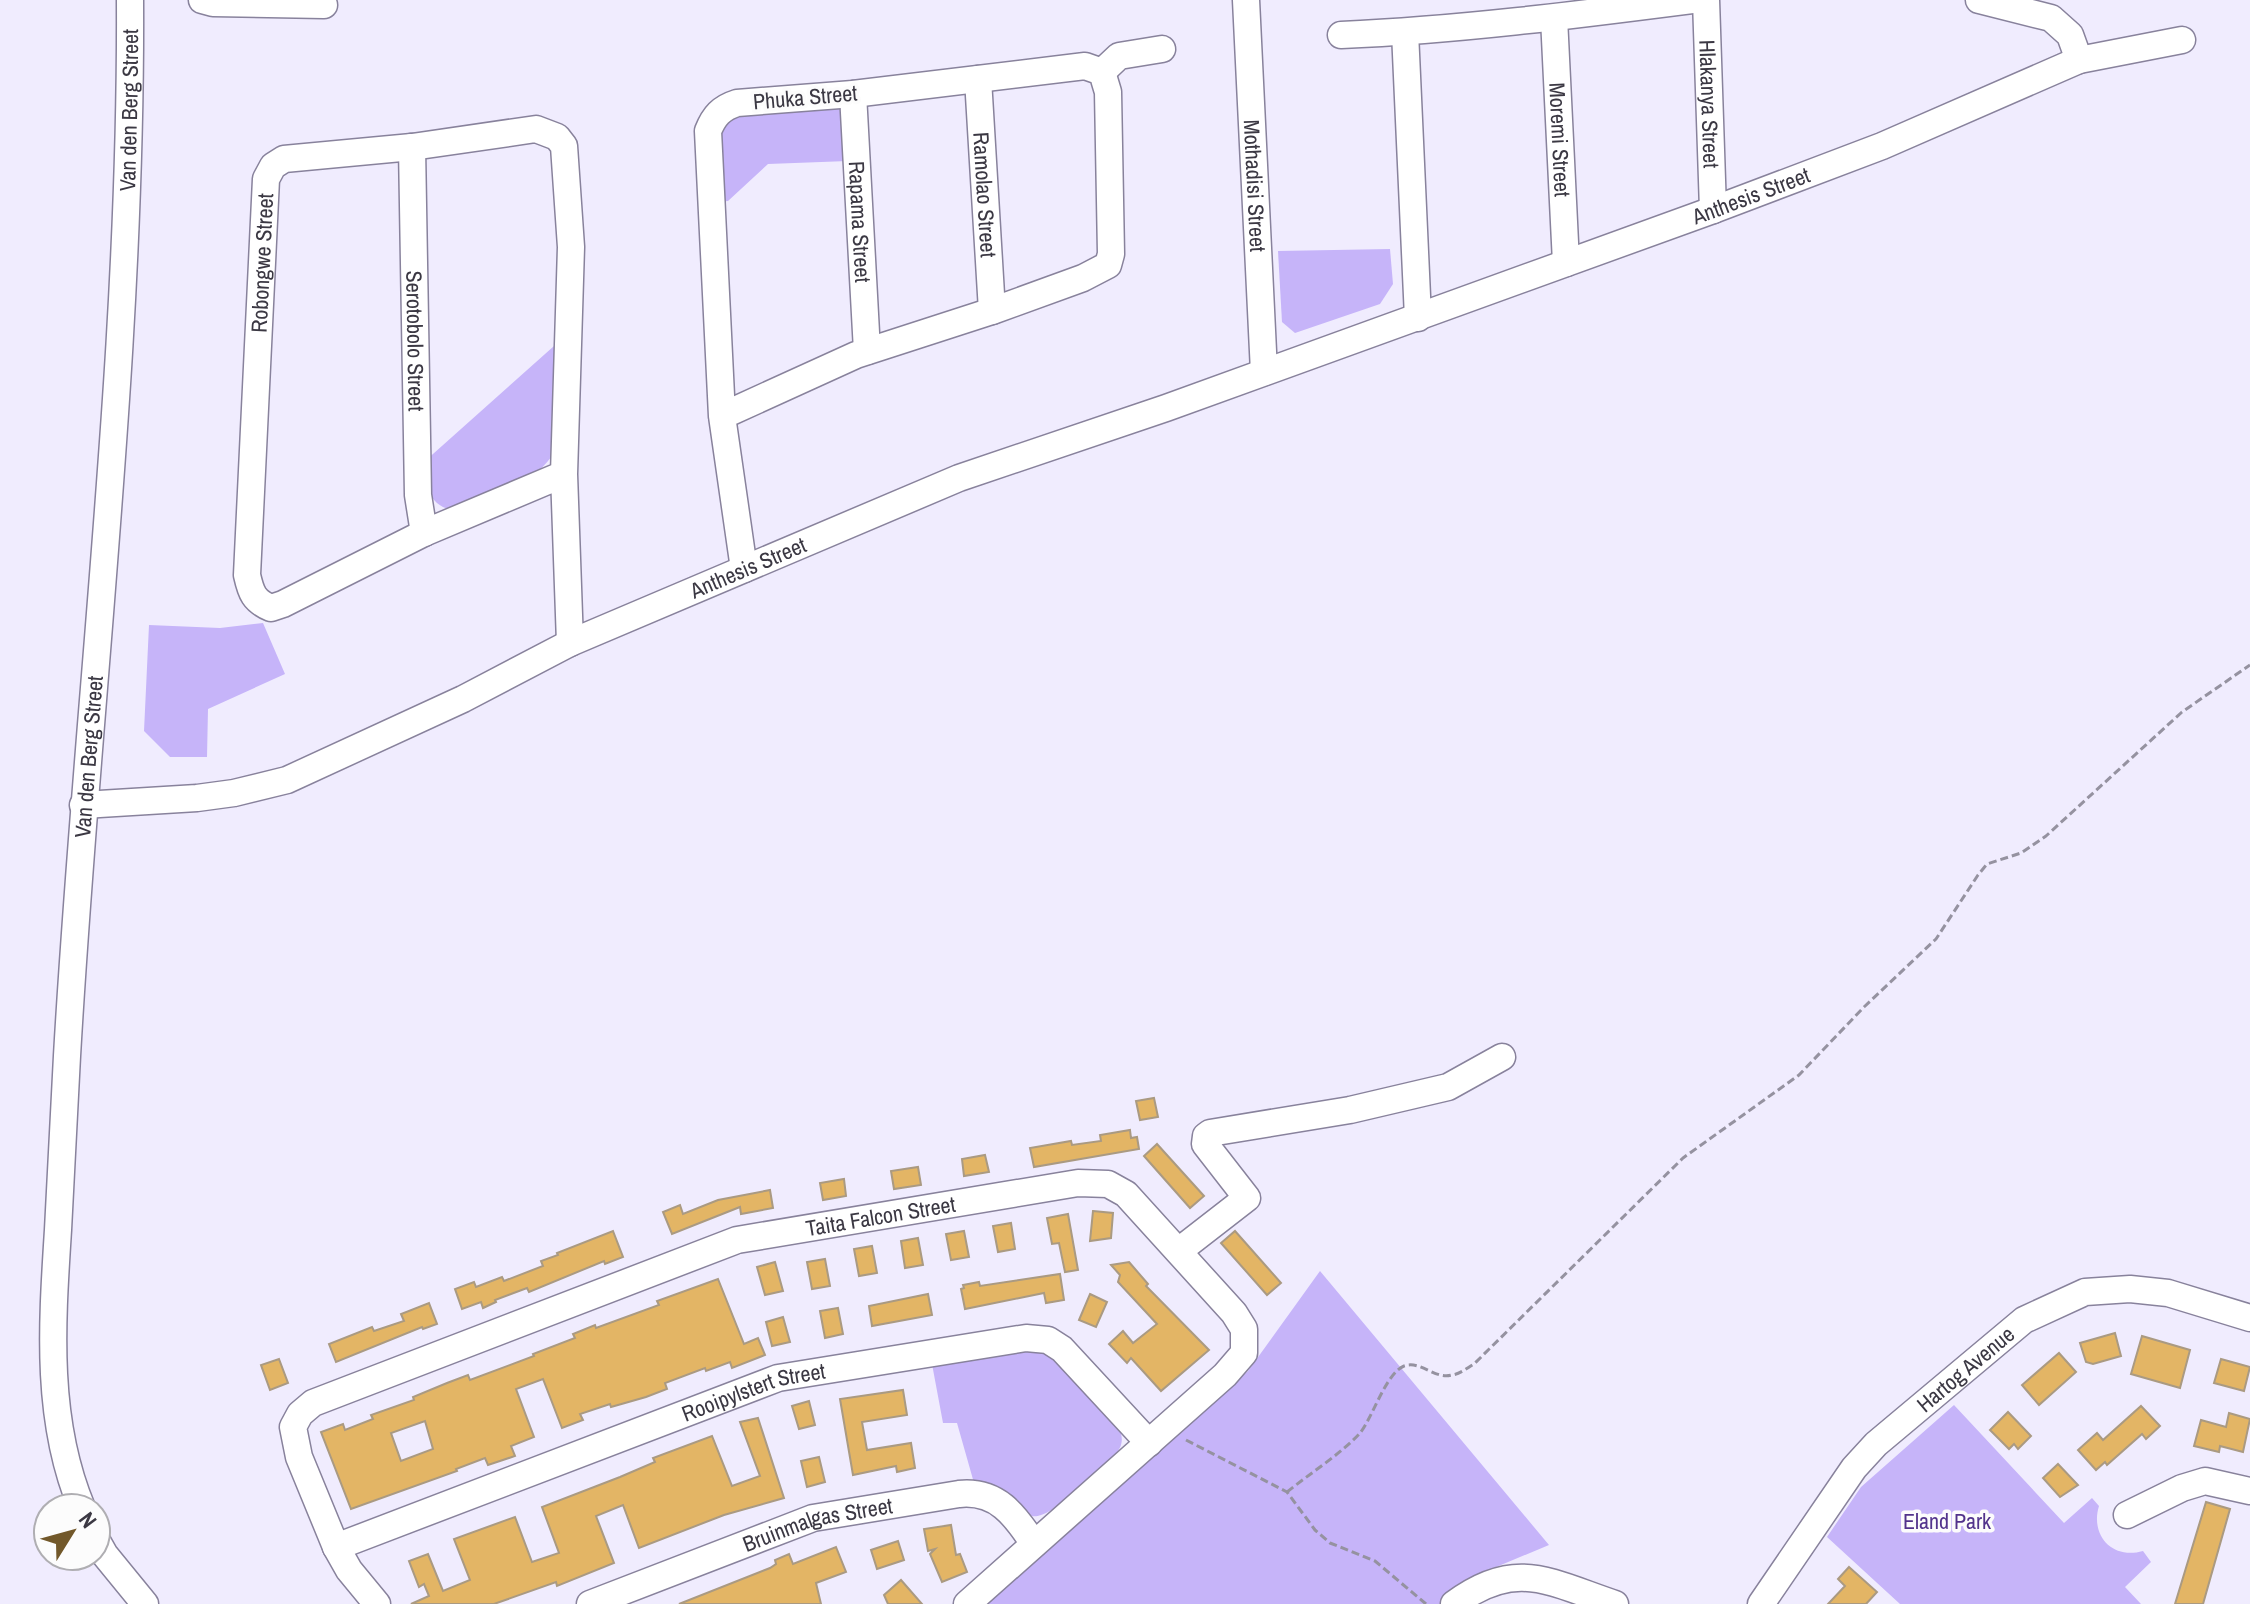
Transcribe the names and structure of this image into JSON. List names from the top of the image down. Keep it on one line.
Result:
{"streets":{"street":["Phuka Street","Hlakanya Street","Van den Berg Street","Moremi Street","Mothadisi Street","Ramolao Street","Anthesis Street","Rapama Street","Robongwe Street","Serotobolo Street","Taita Falcon Street","Hartog Avenue","Rooipylstert Street","Bruinmalgas Street"]},"crossings":[["Phuka Street","Ramolao Street"],["Phuka Street","Anthesis Street"],["Phuka Street","Rapama Street"],["Hlakanya Street","Anthesis Street"],["Van den Berg Street","Anthesis Street"],["Moremi Street","Anthesis Street"],["Mothadisi Street","Anthesis Street"],["Anthesis Street","Robongwe Street"],["Robongwe Street","Serotobolo Street"],["Taita Falcon Street","Rooipylstert Street"],["Taita Falcon Street","Bruinmalgas Street"]],"parks":["Eland Park"],"north":"top right"}
